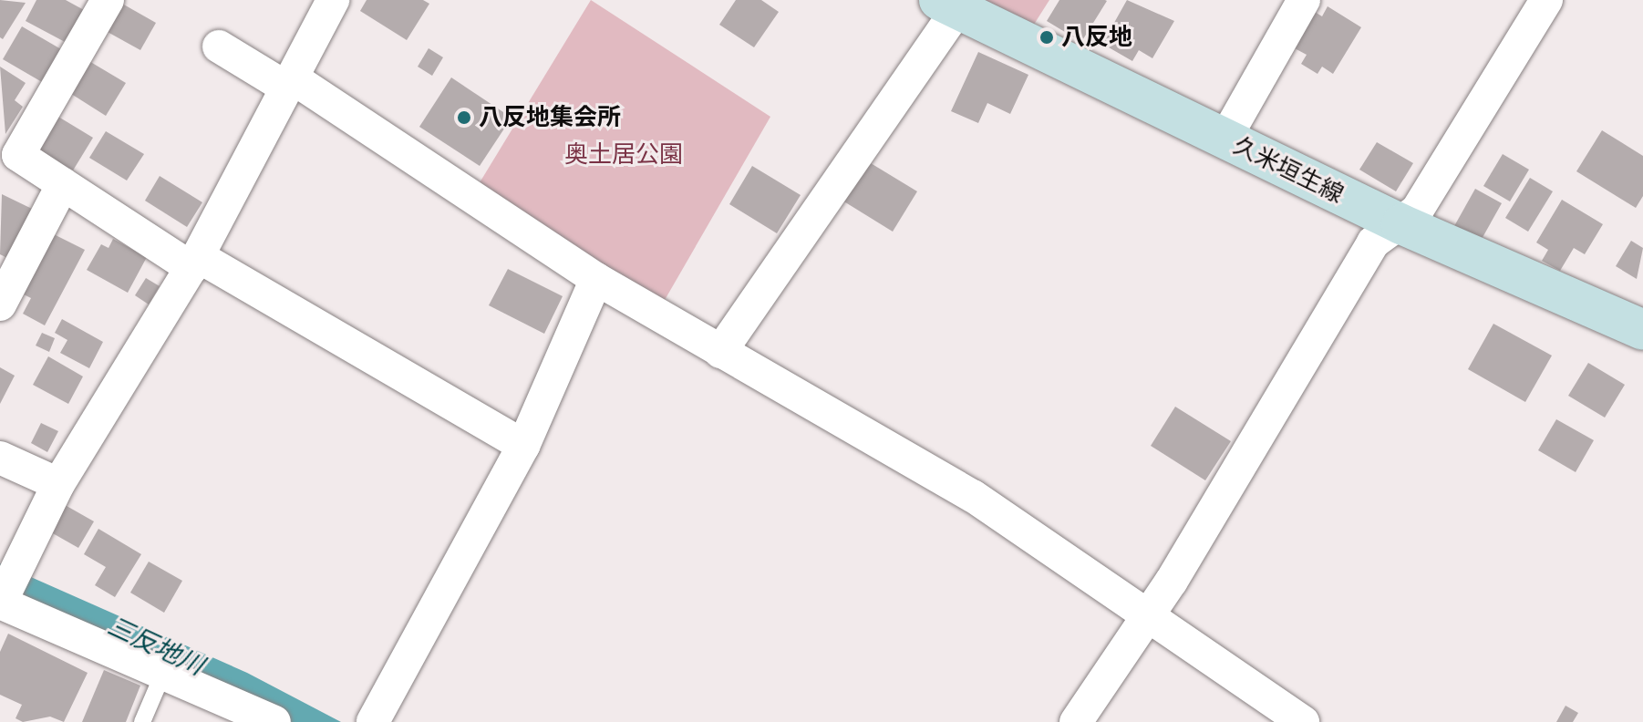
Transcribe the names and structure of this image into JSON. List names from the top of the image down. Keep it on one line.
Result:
{"streets":{"main road":["久米垣生線"]},"water":["三反地川"],"parks":["奥土居公園"],"places":["八反地","八反地集会所"]}
